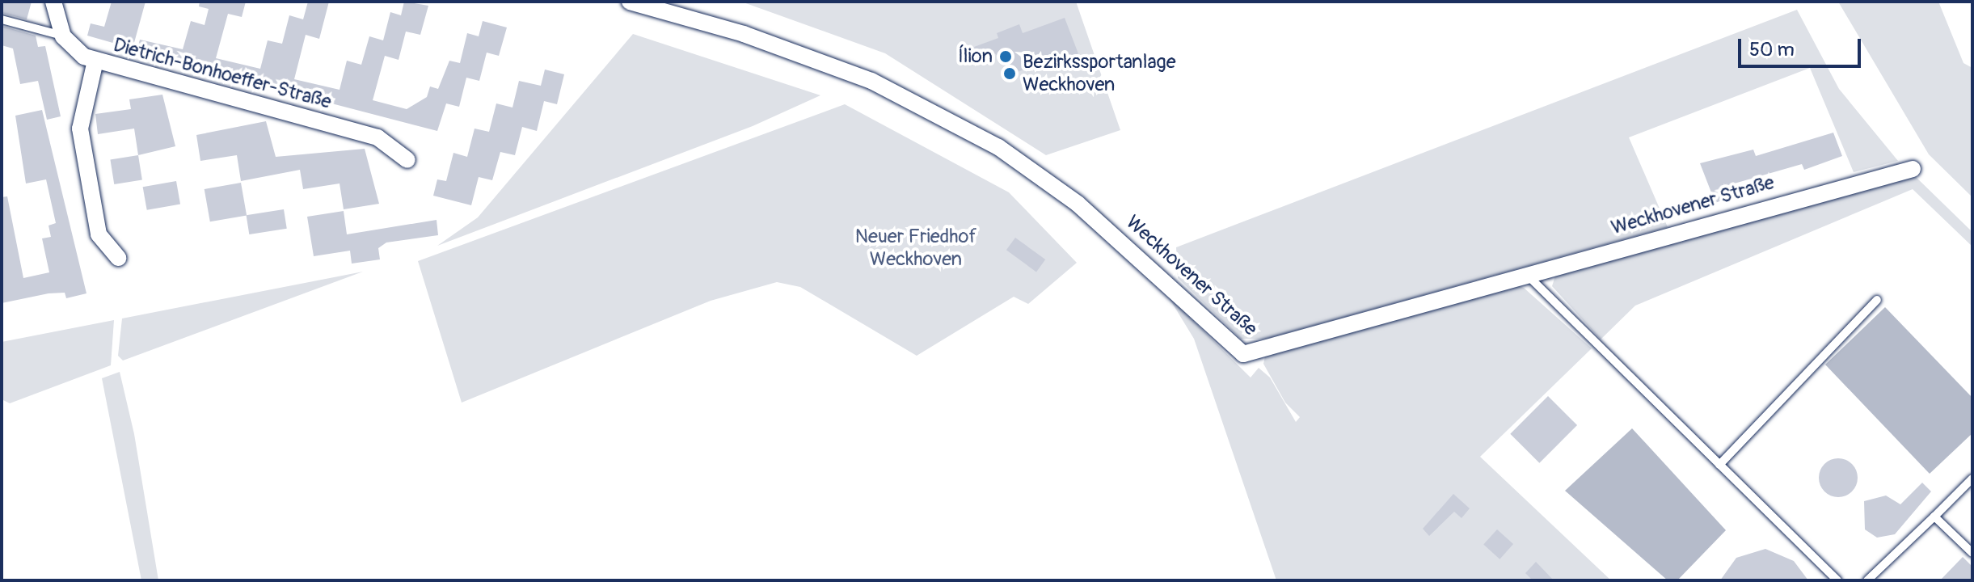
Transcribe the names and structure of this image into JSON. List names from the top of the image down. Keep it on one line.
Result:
{"streets":{"street":["Dietrich-Bonhoeffer-Straße","Weckhovener Straße"]},"parks":["Neuer Friedhof Weckhoven"],"places":["Ílion","Bezirkssportanlage Weckhoven"],"scale_bar":"50 m"}
